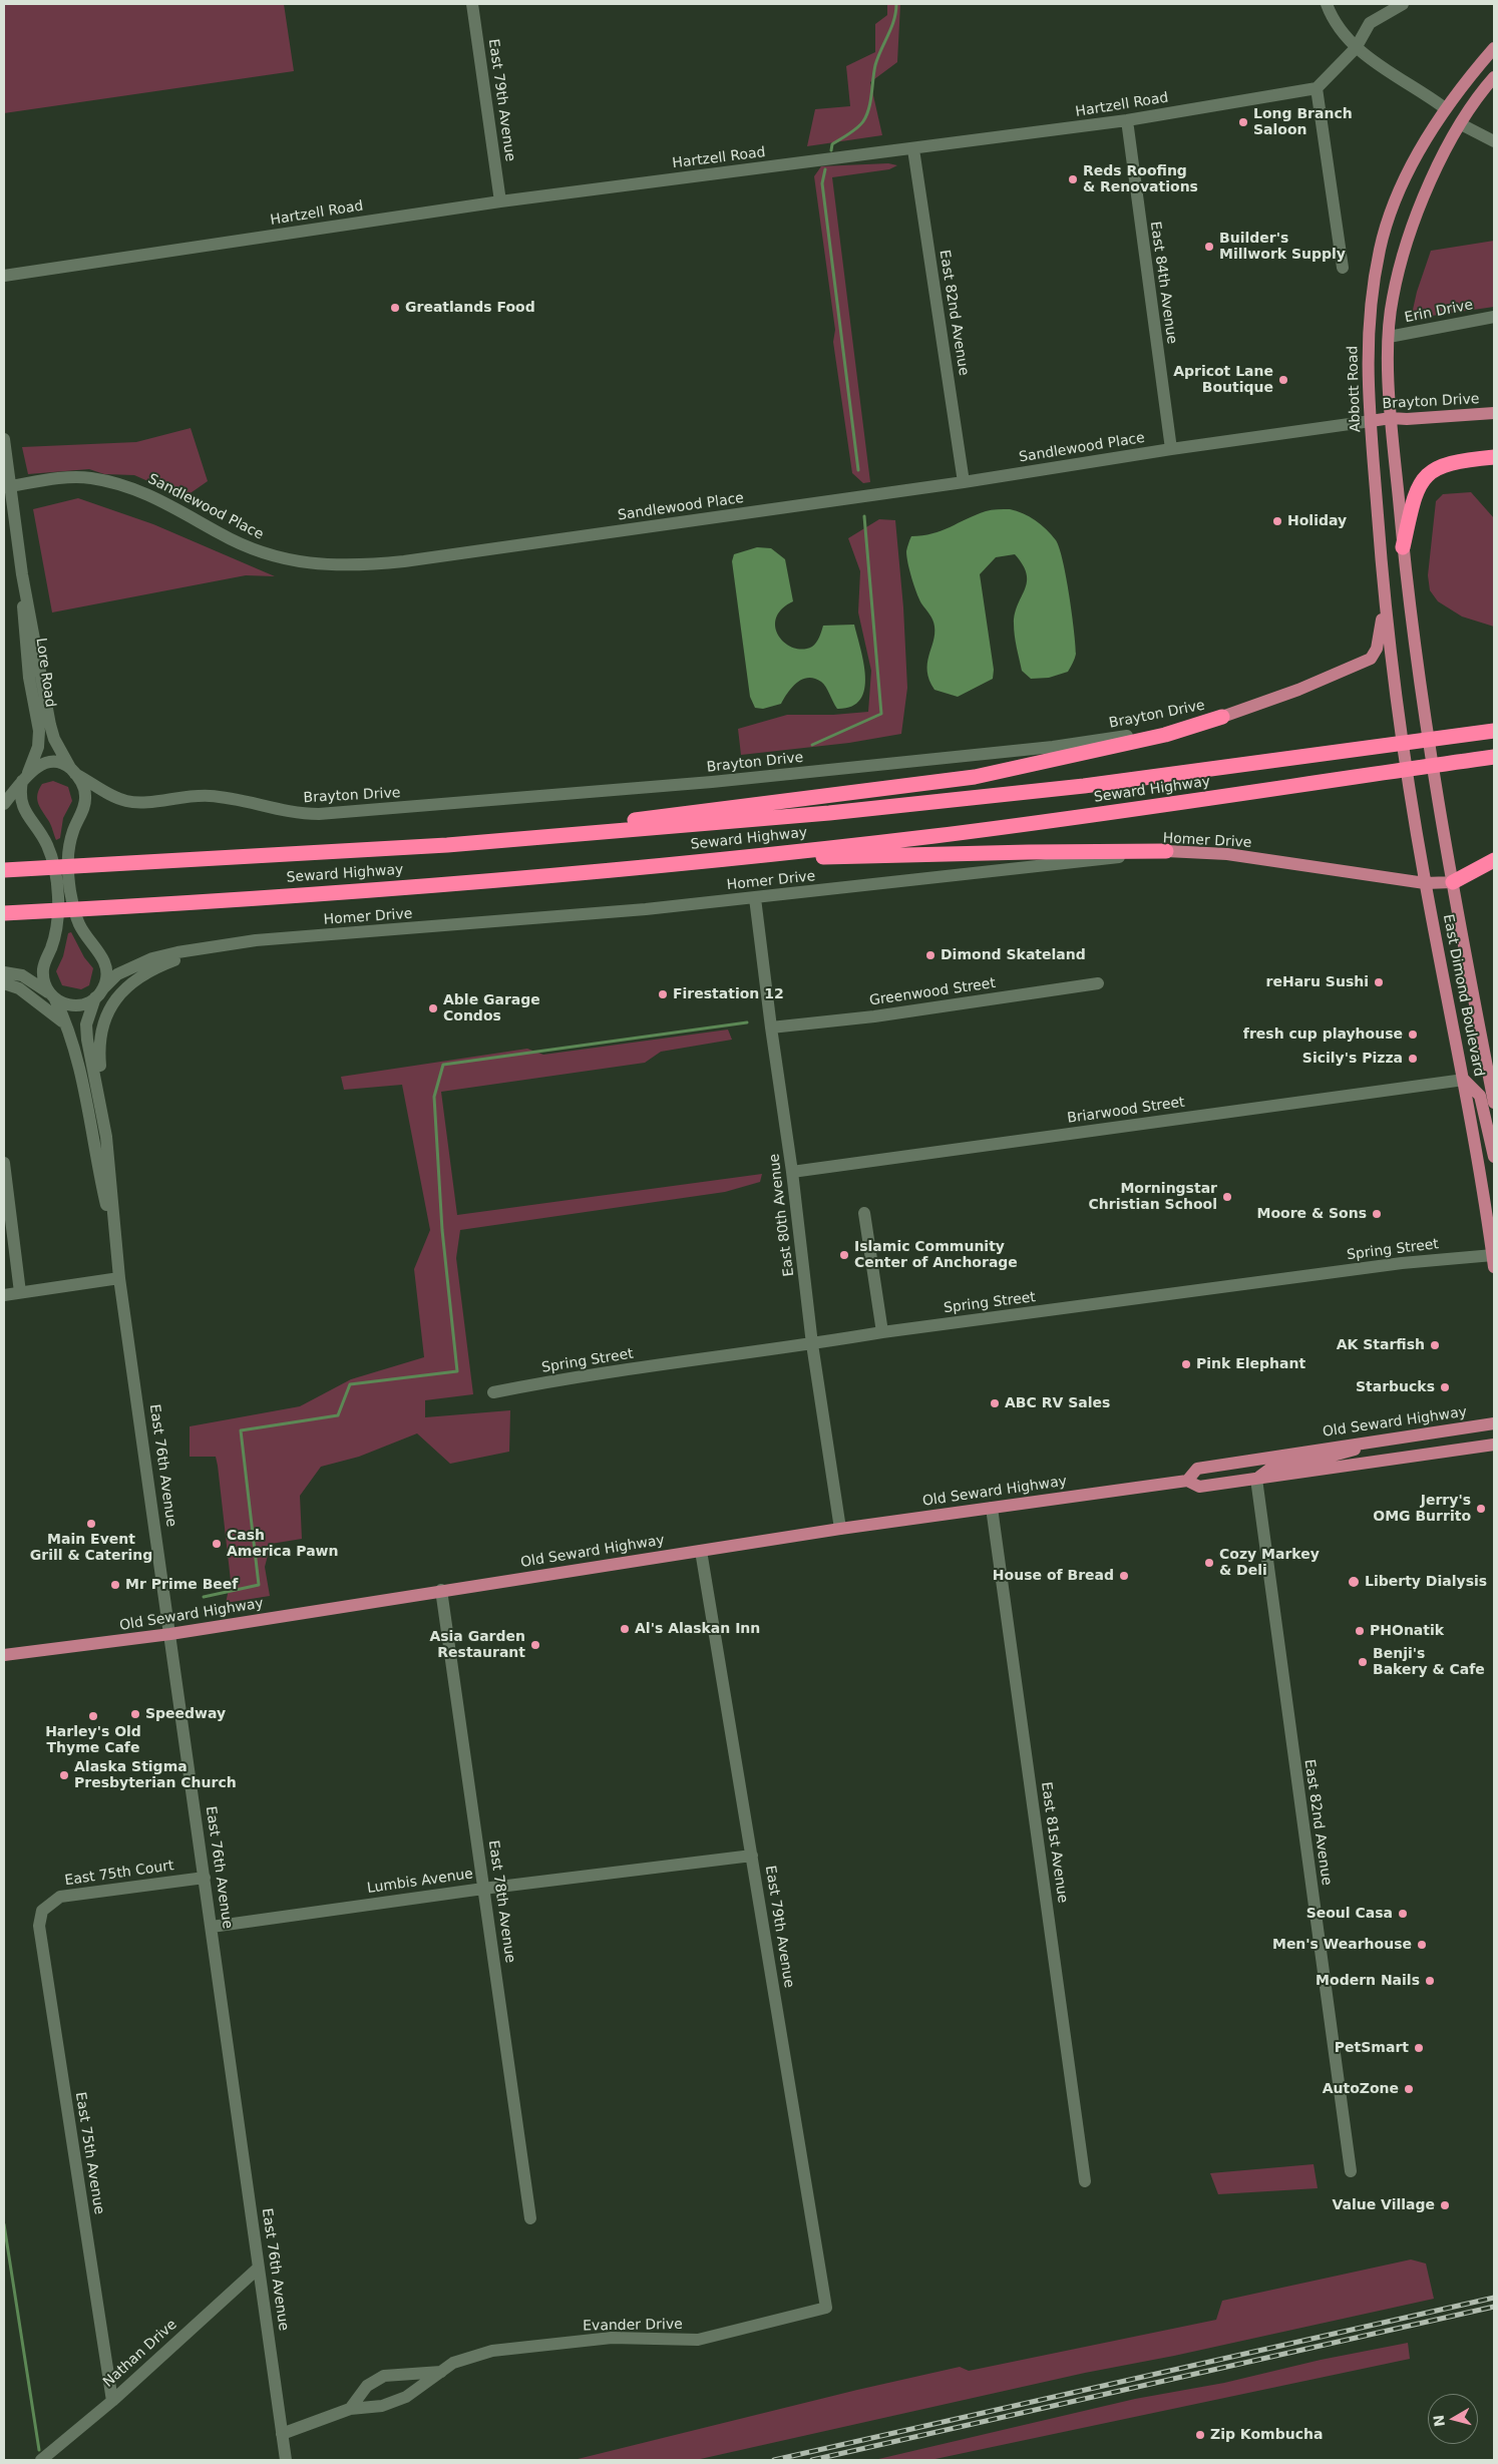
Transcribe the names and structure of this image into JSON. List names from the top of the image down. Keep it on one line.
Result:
{"streets":{"highway":["Seward Highway"],"main road":["Abbott Road","Brayton Drive","Homer Drive","East Dimond Boulevard","Old Seward Highway"],"street":["East 79th Avenue","Hartzell Road","East 84th Avenue","Erin Drive","East 82nd Avenue","Sandlewood Place","Lore Road","Greenwood Street","Briarwood Street","East 80th Avenue","Spring Street","East 76th Avenue","East 81st Avenue","East 75th Court","Lumbis Avenue","East 78th Avenue","East 75th Avenue","Evander Drive","Nathan Drive"]},"crossings":[["East 79th Avenue","Hartzell Road"],["East 79th Avenue","Old Seward Highway"],["East 79th Avenue","Lumbis Avenue"],["East 79th Avenue","Evander Drive"],["Hartzell Road","East 84th Avenue"],["Hartzell Road","East 82nd Avenue"],["East 84th Avenue","Sandlewood Place"],["East 82nd Avenue","Sandlewood Place"],["East 82nd Avenue","Old Seward Highway"],["Abbott Road","Brayton Drive"],["Abbott Road","Sandlewood Place"],["Abbott Road","East Dimond Boulevard"],["Brayton Drive","Sandlewood Place"],["Brayton Drive","Lore Road"],["Sandlewood Place","Lore Road"],["Lore Road","Homer Drive"],["Lore Road","East 76th Avenue"],["Homer Drive","East Dimond Boulevard"],["Homer Drive","East 80th Avenue"],["Homer Drive","East 76th Avenue"],["Greenwood Street","East 80th Avenue"],["East Dimond Boulevard","Briarwood Street"],["East Dimond Boulevard","Spring Street"],["Briarwood Street","East 80th Avenue"],["East 80th Avenue","Spring Street"],["East 80th Avenue","Old Seward Highway"],["Old Seward Highway","East 76th Avenue"],["Old Seward Highway","East 81st Avenue"],["Old Seward Highway","East 78th Avenue"],["East 76th Avenue","East 75th Court"],["East 76th Avenue","Lumbis Avenue"],["East 76th Avenue","Evander Drive"],["East 76th Avenue","Nathan Drive"],["East 75th Court","East 75th Avenue"],["Lumbis Avenue","East 78th Avenue"],["East 75th Avenue","Nathan Drive"]],"places":["Long Branch Saloon","Reds Roofing & Renovations","Builder's Millwork Supply","Greatlands Food","Apricot Lane Boutique","Holiday","Dimond Skateland","reHaru Sushi","Firestation 12","Able Garage Condos","fresh cup playhouse","Sicily's Pizza","Morningstar Christian School","Moore & Sons","Islamic Community Center of Anchorage","AK Starfish","Pink Elephant","Starbucks","ABC RV Sales","Jerry's OMG Burrito","Main Event Grill & Catering","Cash America Pawn","Cozy Markey & Deli","House of Bread","Liberty Dialysis","Mr Prime Beef","Al's Alaskan Inn","PHOnatik","Asia Garden Restaurant","Benji's Bakery & Cafe","Speedway","Harley's Old Thyme Cafe","Alaska Stigma Presbyterian Church","Seoul Casa","Men's Wearhouse","Modern Nails","PetSmart","AutoZone","Value Village","Zip Kombucha"],"north":"left"}
